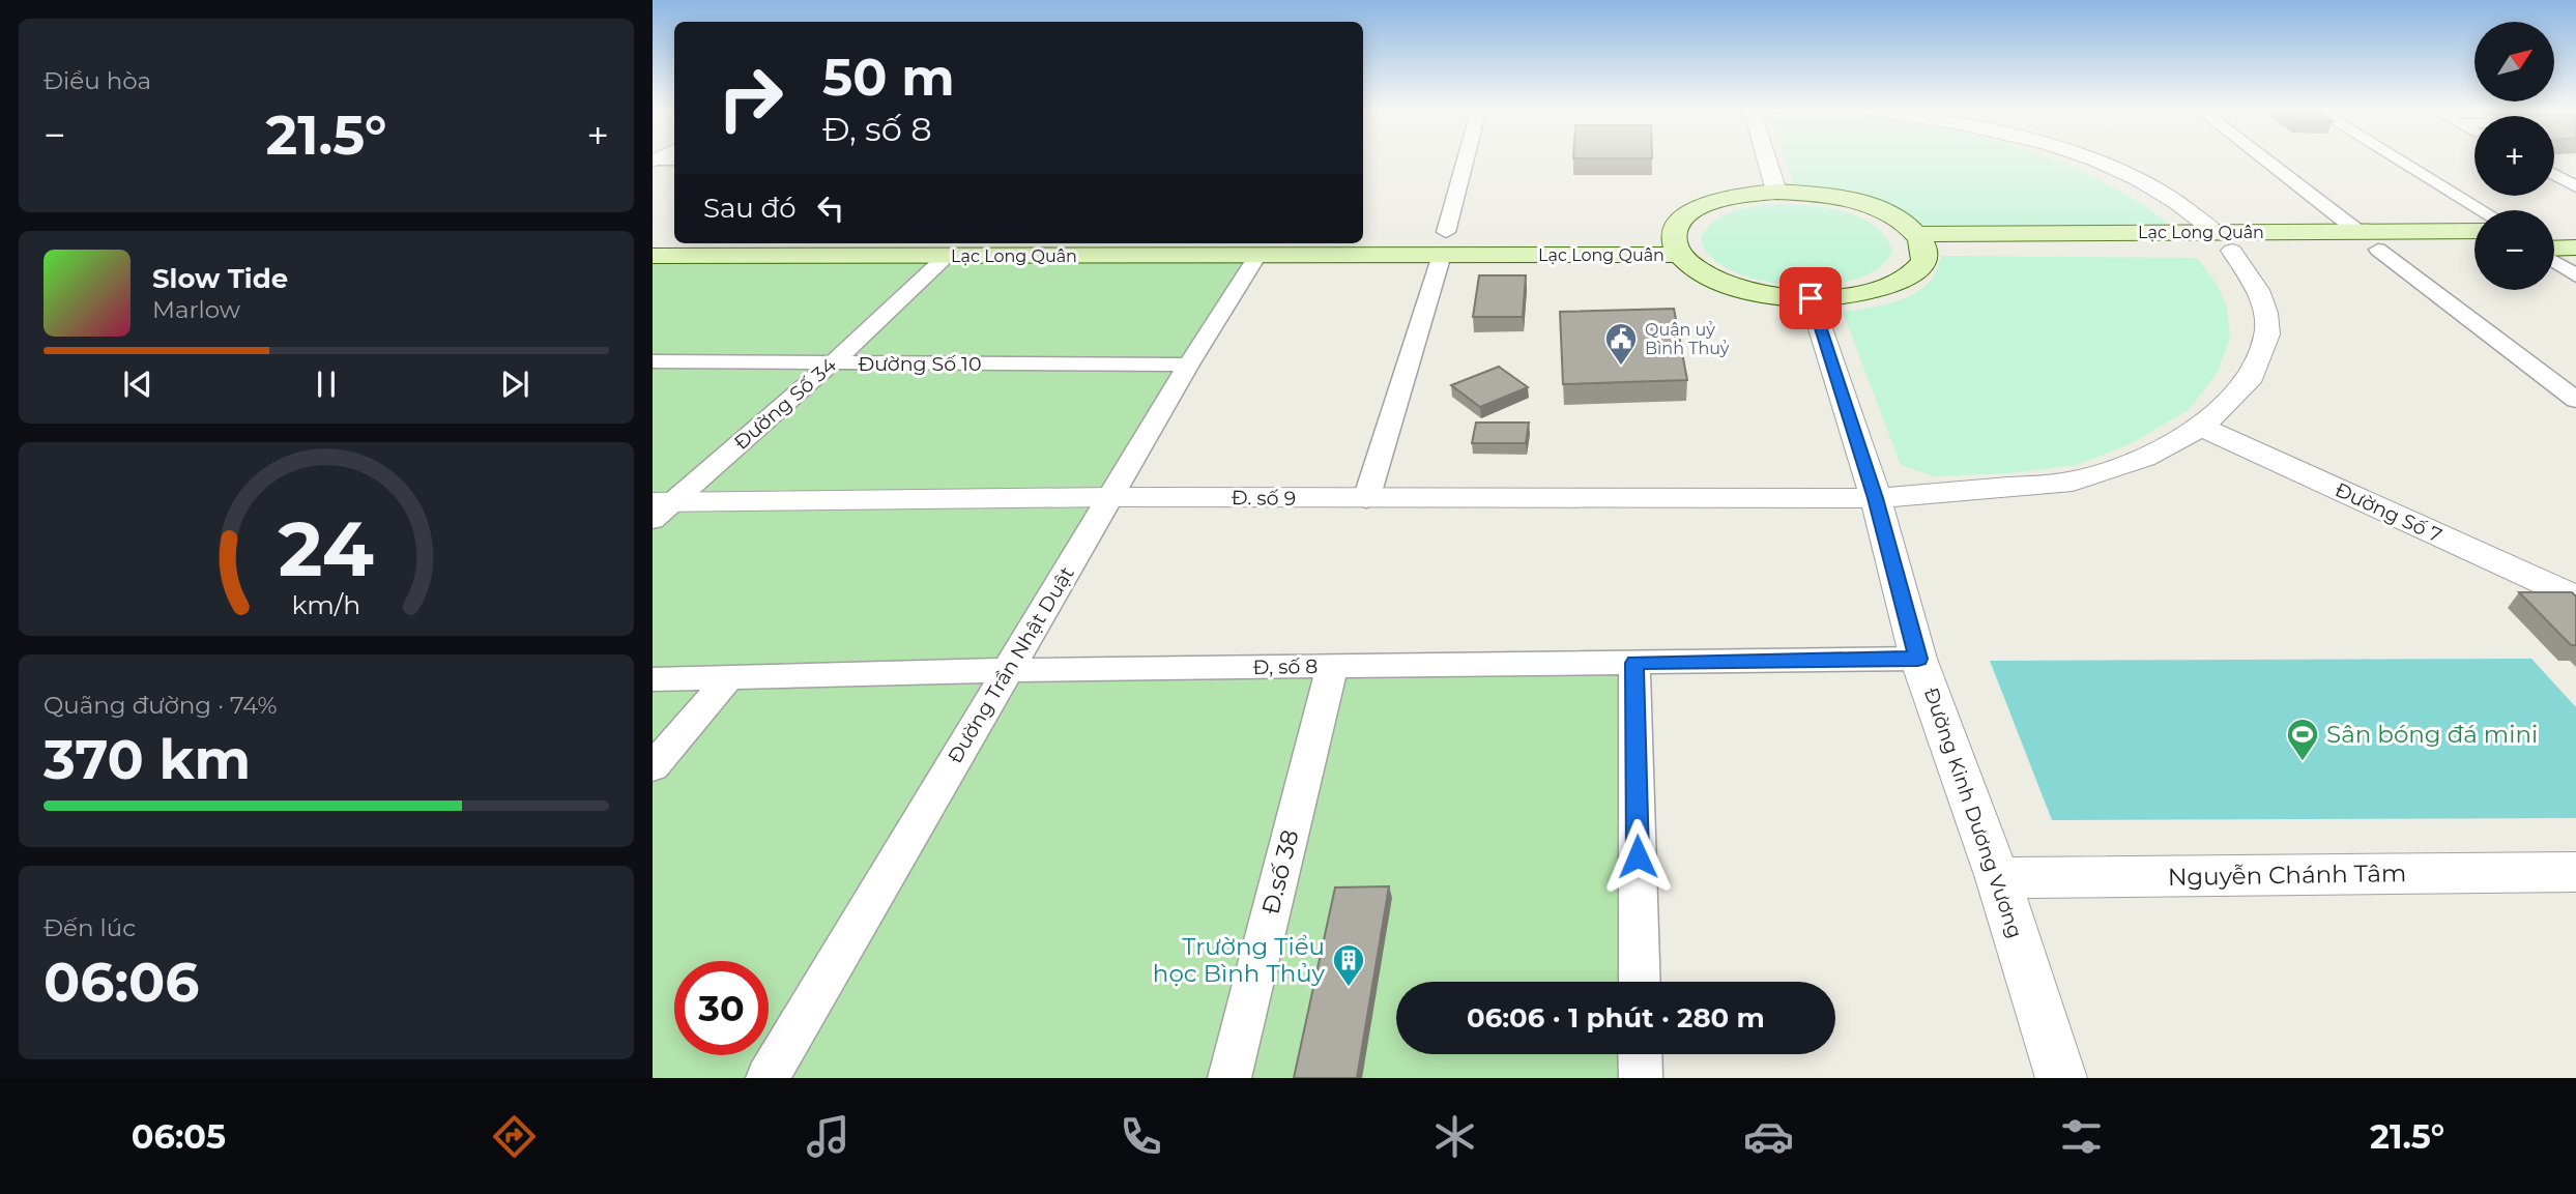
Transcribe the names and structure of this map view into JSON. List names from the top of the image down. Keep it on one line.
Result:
{"streets":{"main road":["Lạc Long Quân"],"street":["Đường Số 10","Đường Số 34","Đ. số 9","Đường Số 7","Đường Trần Nhật Duật","Đ, số 8","Đường Kinh Dương Vương","Đ.số 38","Nguyễn Chánh Tâm"]},"crossings":[["Lạc Long Quân","Đường Số 34"],["Lạc Long Quân","Đ. số 9"],["Lạc Long Quân","Đường Trần Nhật Duật"],["Đường Số 10","Đường Số 34"],["Đường Số 10","Đường Trần Nhật Duật"],["Đường Số 34","Đ. số 9"],["Đ. số 9","Đường Số 7"],["Đ. số 9","Đường Trần Nhật Duật"],["Đ. số 9","Đường Kinh Dương Vương"],["Đường Trần Nhật Duật","Đ, số 8"],["Đ, số 8","Đường Kinh Dương Vương"],["Đ, số 8","Đ.số 38"],["Đường Kinh Dương Vương","Nguyễn Chánh Tâm"]],"places":{"public building":["Quận uỷ Bình Thuỷ"],"sports":["Sân bóng đá mini"],"building":["Trường Tiểu học Bình Thủy"]},"north":"top right","page":{"tile":["Điều hòa",["Quãng đường · 74%","370 km"],["Đến lúc","06:06"]],"map_buttons":["+","−"],"turn":["50 m","Đ, số 8"],"heat":["−","21.5°","+"],"then":"Sau đó","song":["Slow Tide","Marlow"],"limit":"30","trip":"06:06 · 1 phút · 280 m","tabs":["06:05","21.5°"],"gauge":["24","km/h"]}}
